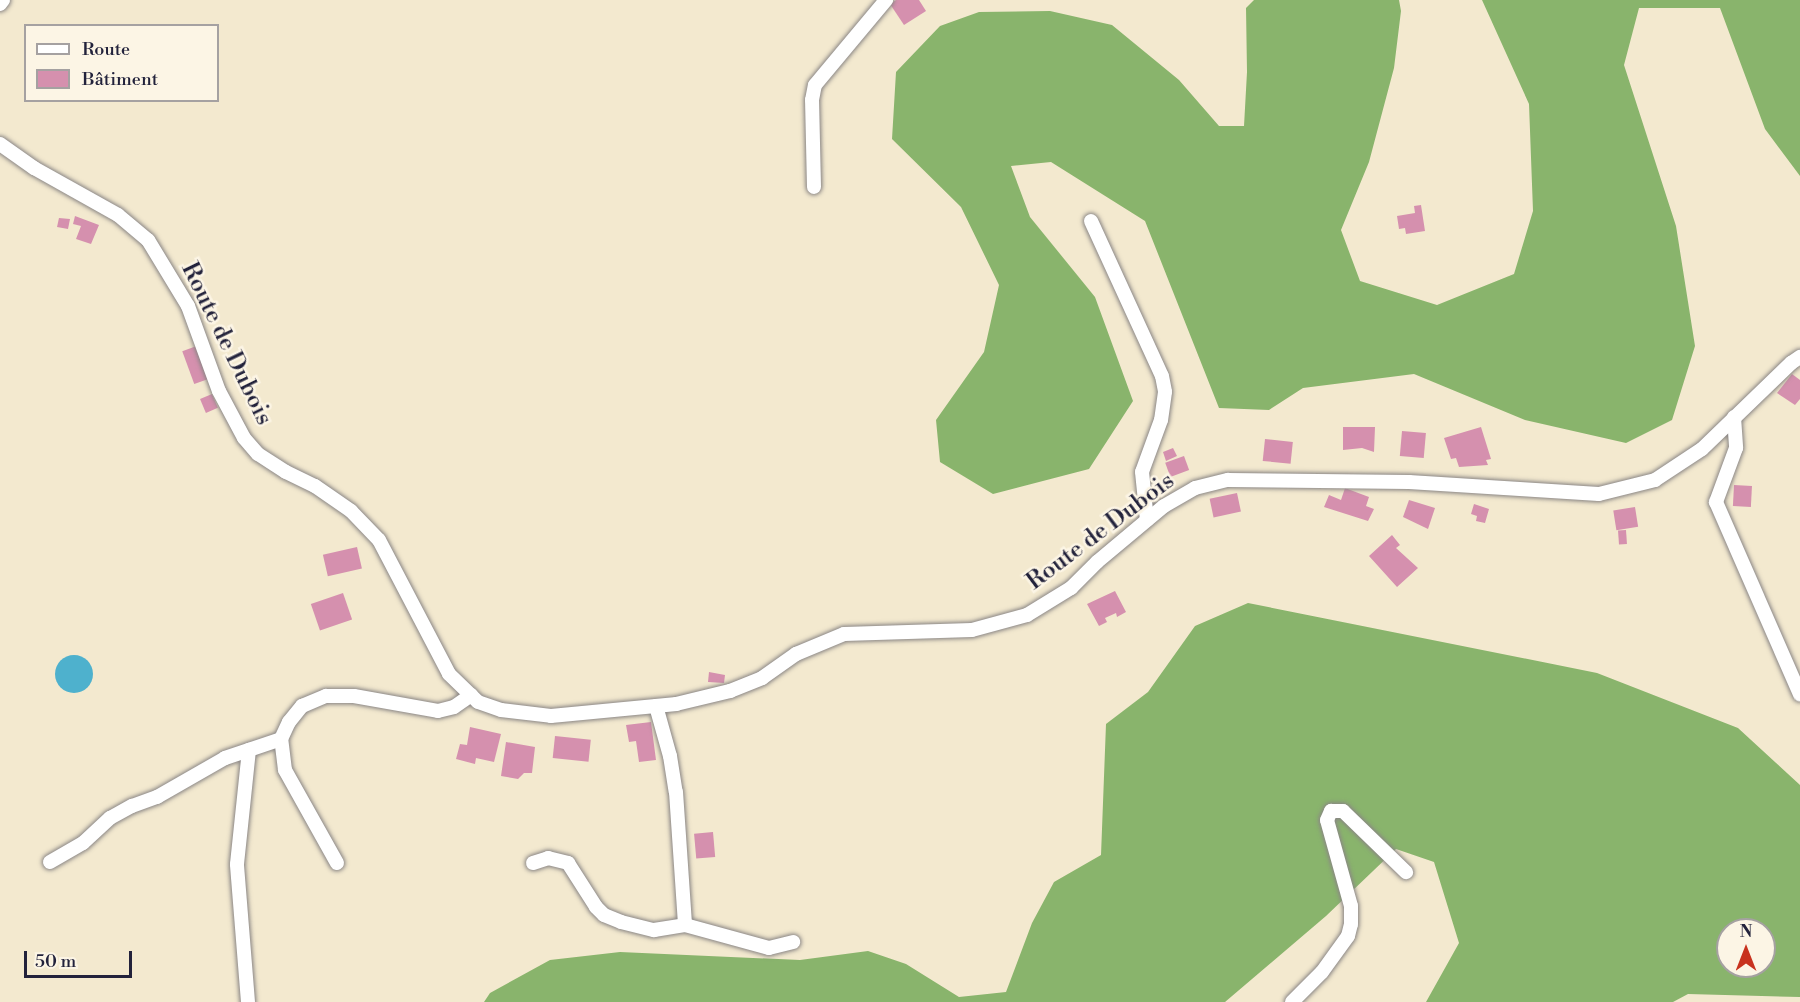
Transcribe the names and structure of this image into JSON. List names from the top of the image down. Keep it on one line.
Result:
{"streets":{"street":["Route de Dubois"]},"legend":["Route","Bâtiment"],"scale_bar":"50 m","north":"top"}
